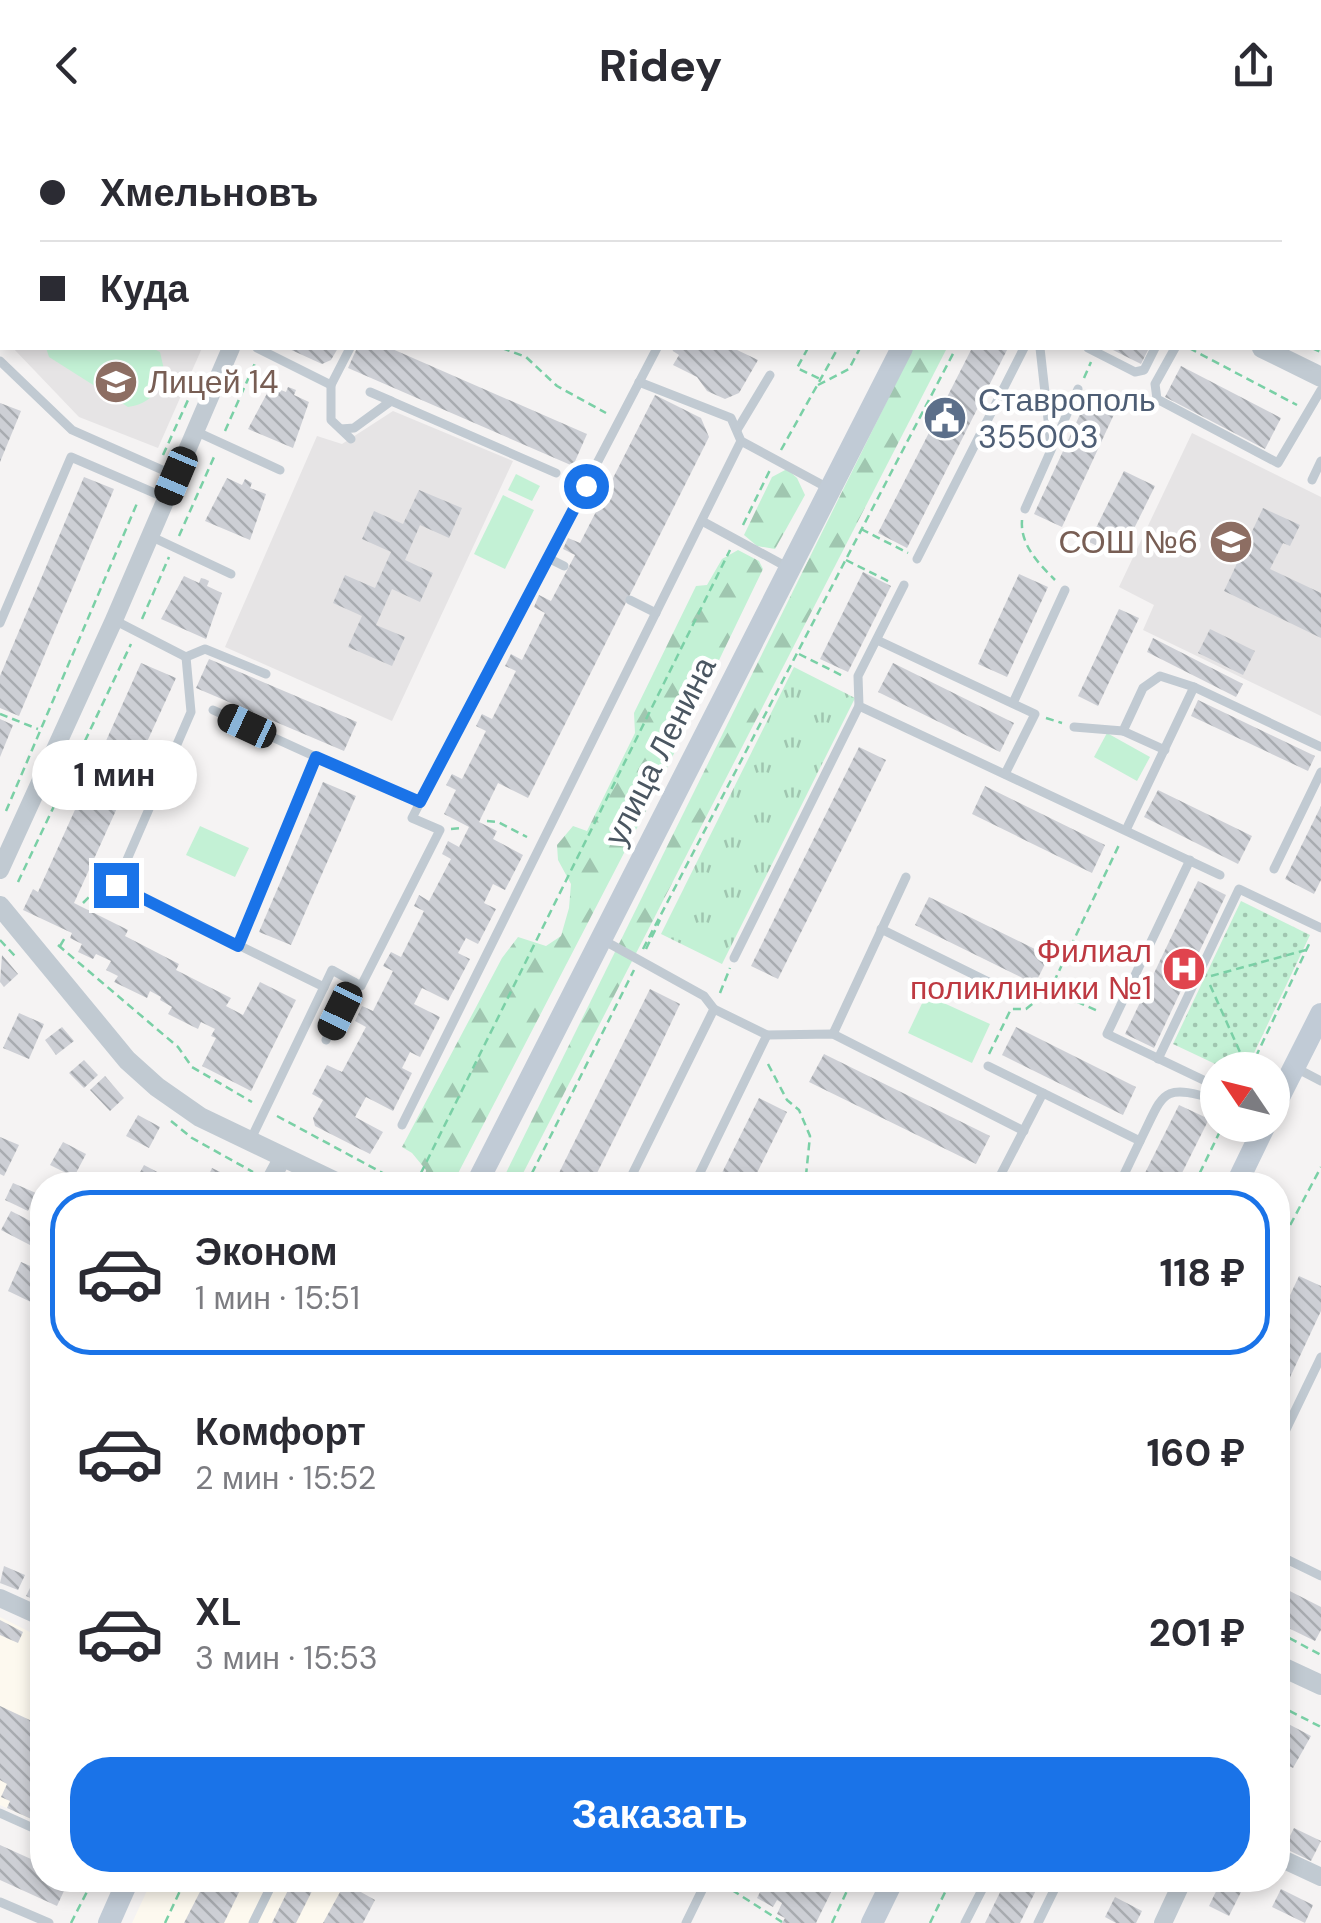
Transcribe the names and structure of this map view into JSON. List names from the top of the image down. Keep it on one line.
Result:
{"streets":{"main road":["улица Ленина"]},"places":{"school or university":["Лицей 14","СОШ №6"],"public building":["Ставрополь 355003"],"hospital":["Филиал поликлиники №1"]},"north":"top left","page":{"header":"Ridey","banner":["Хмельновъ","Куда"],"bubble":"1 мин","list":[{"name":"Эконом","note":"1 мин · 15:51","value":"118 ₽"},{"name":"Комфорт","note":"2 мин · 15:52","value":"160 ₽"},{"name":"XL","note":"3 мин · 15:53","value":"201 ₽"}],"buttons":"Заказать"}}
